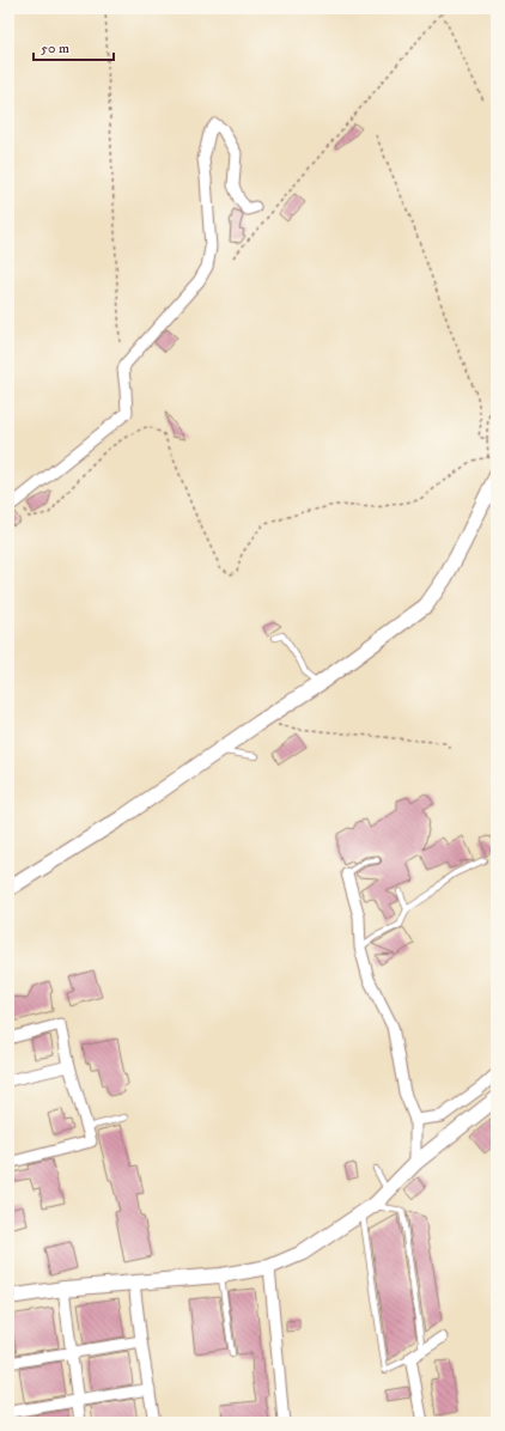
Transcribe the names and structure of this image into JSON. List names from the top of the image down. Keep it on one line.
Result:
{"scale_bar":"50 m"}
